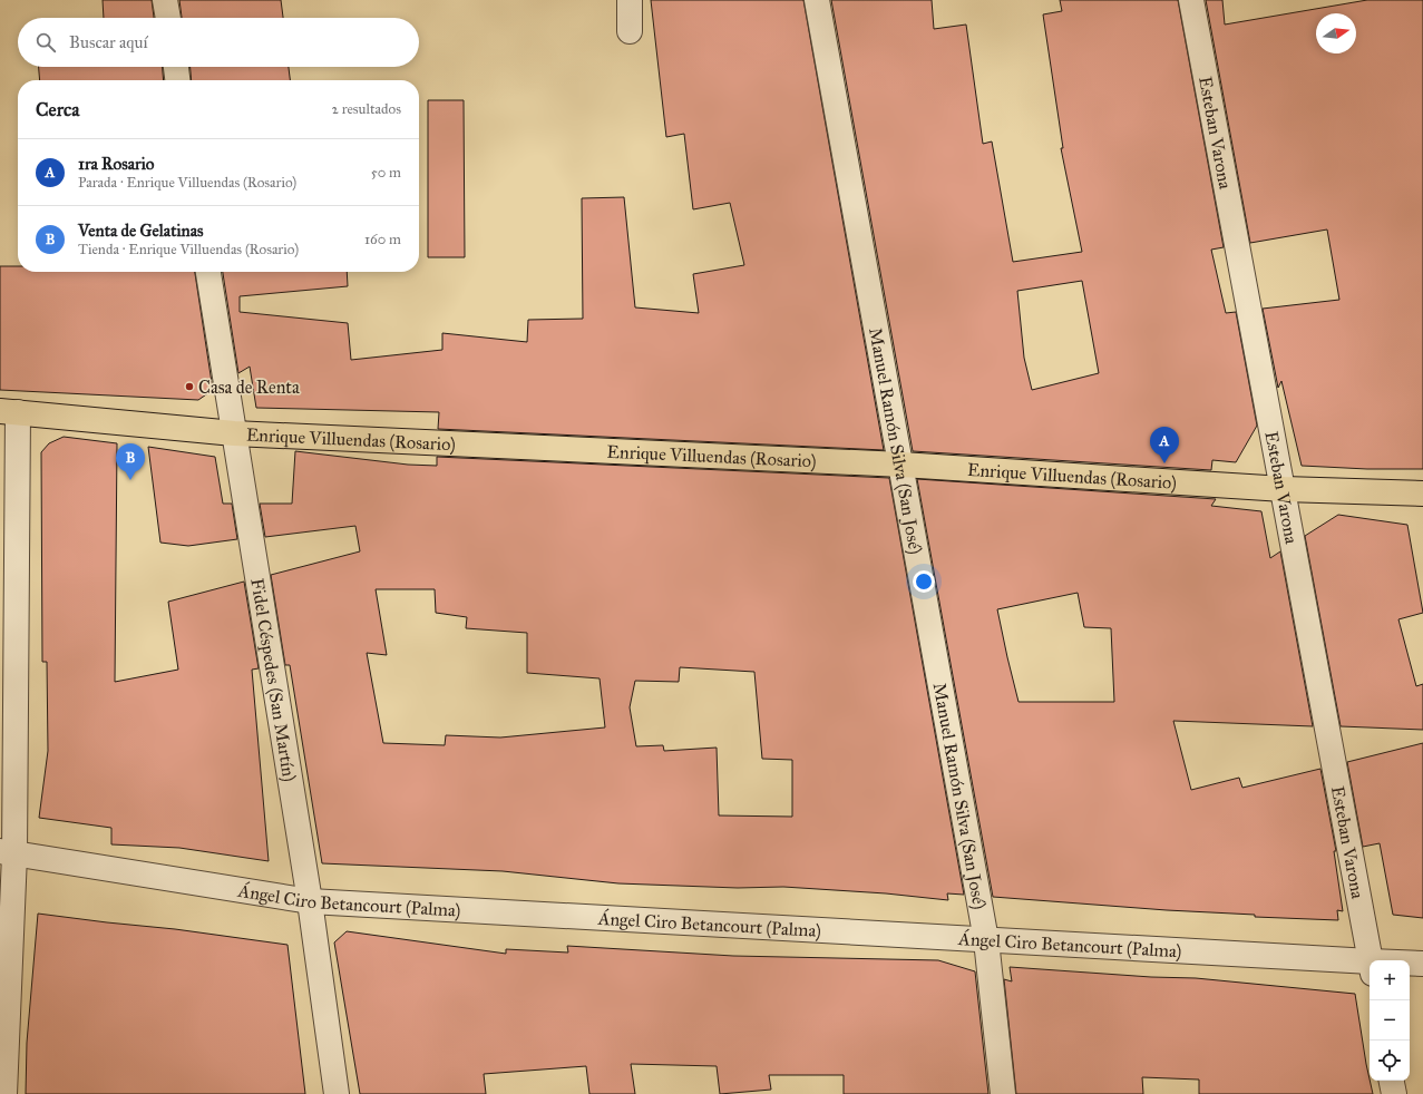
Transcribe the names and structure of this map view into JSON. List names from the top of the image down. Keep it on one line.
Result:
{"streets":{"main road":["Enrique Villuendas (Rosario)"],"street":["Esteban Varona","Manuel Ramón Silva (San José)","Fidel Céspedes (San Martín)","Ángel Ciro Betancourt (Palma)"]},"crossings":[["Esteban Varona","Enrique Villuendas (Rosario)"],["Enrique Villuendas (Rosario)","Manuel Ramón Silva (San José)"],["Enrique Villuendas (Rosario)","Fidel Céspedes (San Martín)"],["Manuel Ramón Silva (San José)","Ángel Ciro Betancourt (Palma)"],["Fidel Céspedes (San Martín)","Ángel Ciro Betancourt (Palma)"]],"places":["Casa de Renta"],"north":"right","page":{"search":"Buscar aquí","heading":["Cerca","2 resultados"],"list":[{"mark":"A","name":"1ra Rosario","note":"Parada · Enrique Villuendas (Rosario)","value":"50 m"},{"mark":"B","name":"Venta de Gelatinas","note":"Tienda · Enrique Villuendas (Rosario)","value":"160 m"}],"pins":["A","B"],"map_buttons":["+","−"]}}
